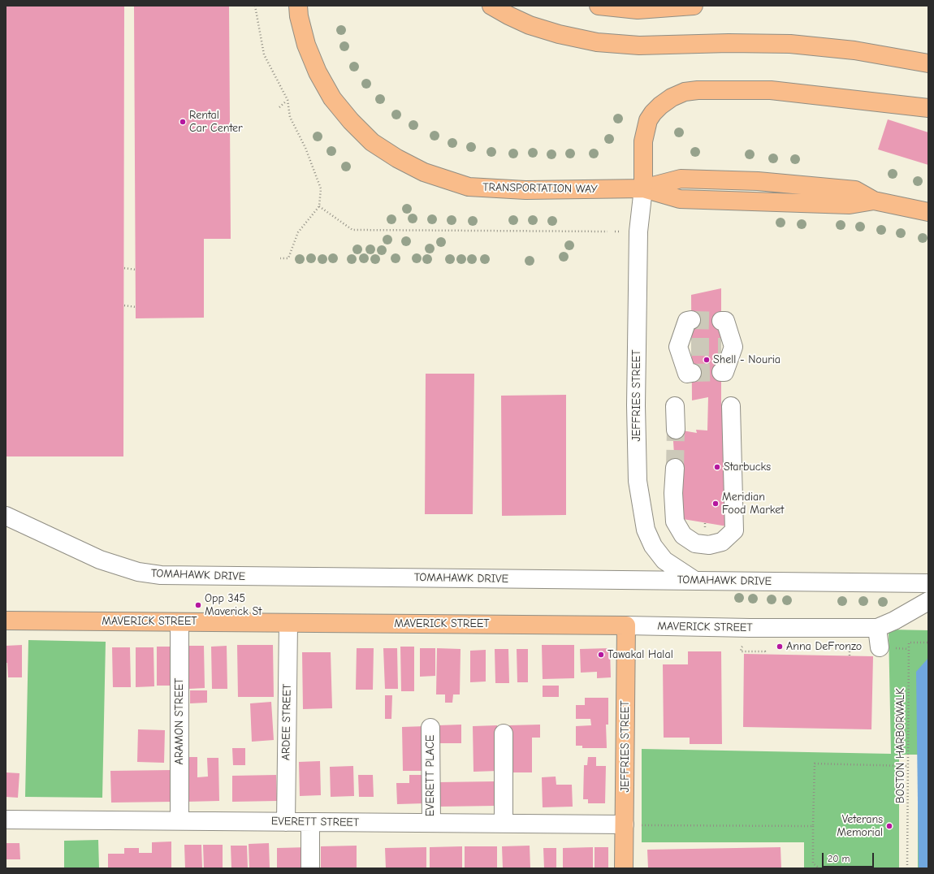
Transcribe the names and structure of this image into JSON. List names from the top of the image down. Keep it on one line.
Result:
{"streets":{"main road":["TRANSPORTATION WAY","JEFFRIES STREET","MAVERICK STREET"],"street":["TOMAHAWK DRIVE","ARAMON STREET","ARDEE STREET","EVERETT PLACE","EVERETT STREET"],"path":["BOSTON HARBORWALK"]},"crossings":[["TRANSPORTATION WAY","JEFFRIES STREET"],["JEFFRIES STREET","TOMAHAWK DRIVE"],["JEFFRIES STREET","MAVERICK STREET"],["JEFFRIES STREET","EVERETT STREET"],["MAVERICK STREET","ARAMON STREET"],["MAVERICK STREET","ARDEE STREET"],["ARAMON STREET","EVERETT STREET"],["ARDEE STREET","EVERETT STREET"],["EVERETT PLACE","EVERETT STREET"]],"places":["Rental Car Center","Shell - Nouria","Starbucks","Meridian Food Market","Opp 345 Maverick St","Anna DeFronzo","Tawakal Halal","Veterans Memorial"],"scale_bar":"20 m"}
